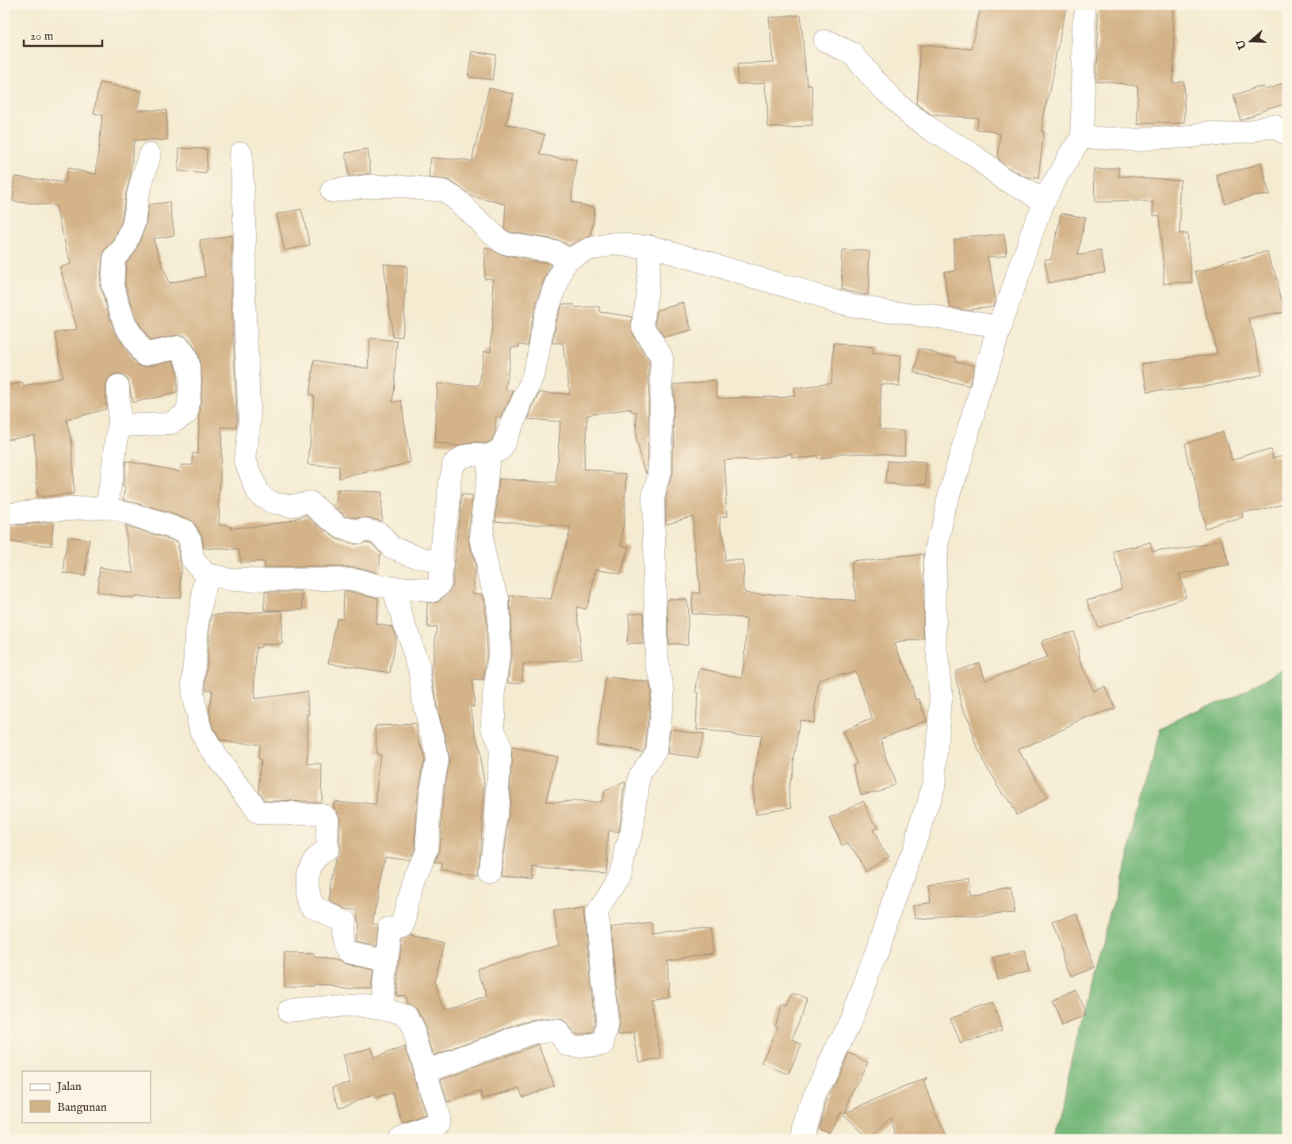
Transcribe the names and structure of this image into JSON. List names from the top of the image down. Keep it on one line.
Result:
{"legend":["Jalan","Bangunan"],"scale_bar":"20 m","north":"left"}
